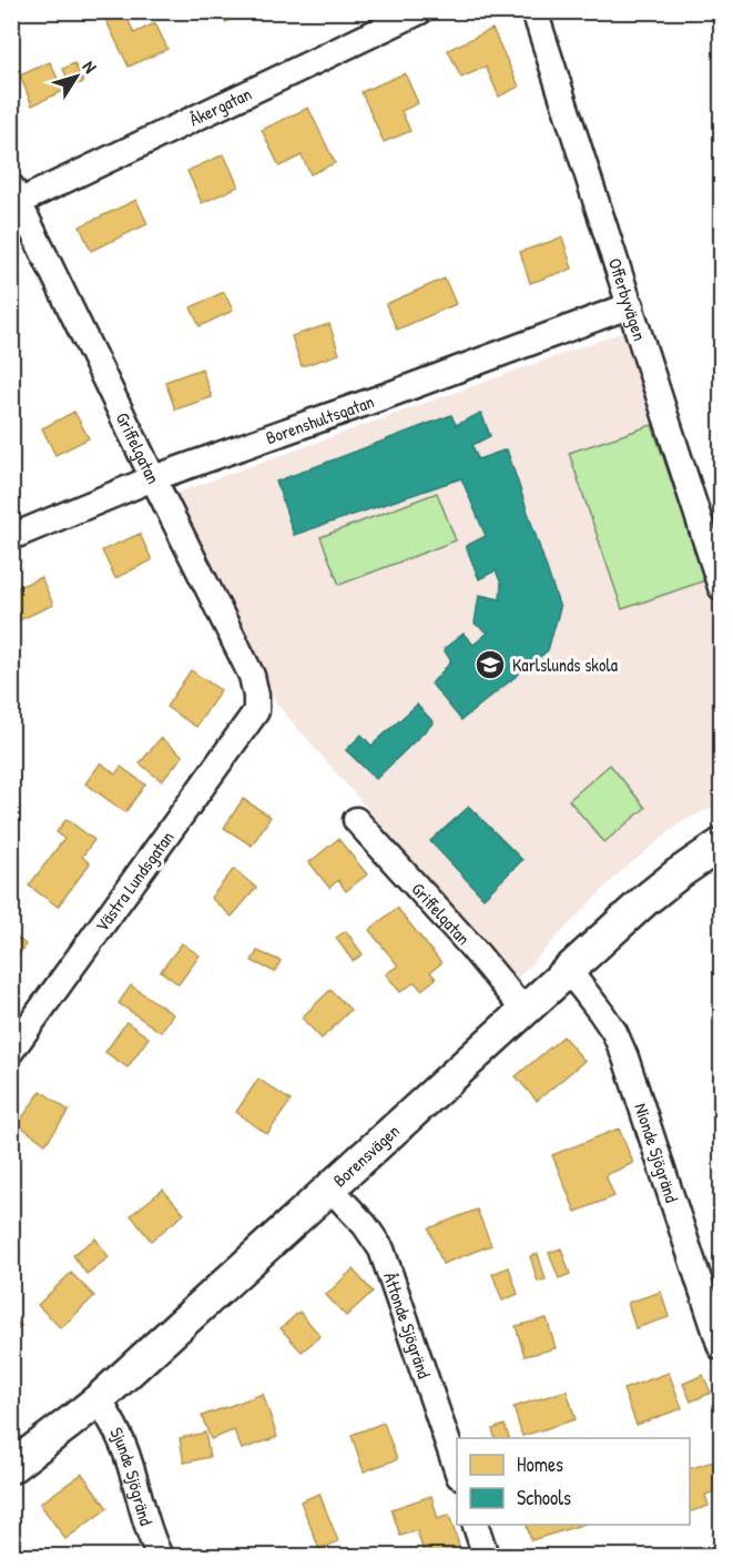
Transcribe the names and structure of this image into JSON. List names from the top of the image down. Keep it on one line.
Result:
{"streets":{"street":["Åkergatan","Offerbyvägen","Borenshultsgatan","Griffelgatan","Västra Lundsgatan","Nionde Sjögränd","Borensvägen","Åttonde Sjögränd","Sjunde Sjögränd"]},"crossings":[["Åkergatan","Griffelgatan"],["Offerbyvägen","Borenshultsgatan"],["Borenshultsgatan","Griffelgatan"],["Griffelgatan","Västra Lundsgatan"],["Griffelgatan","Borensvägen"],["Nionde Sjögränd","Borensvägen"],["Borensvägen","Åttonde Sjögränd"],["Borensvägen","Sjunde Sjögränd"]],"places":{"school or university":["Karlslunds skola"]},"legend":["Homes","Schools"],"north":"top right"}
